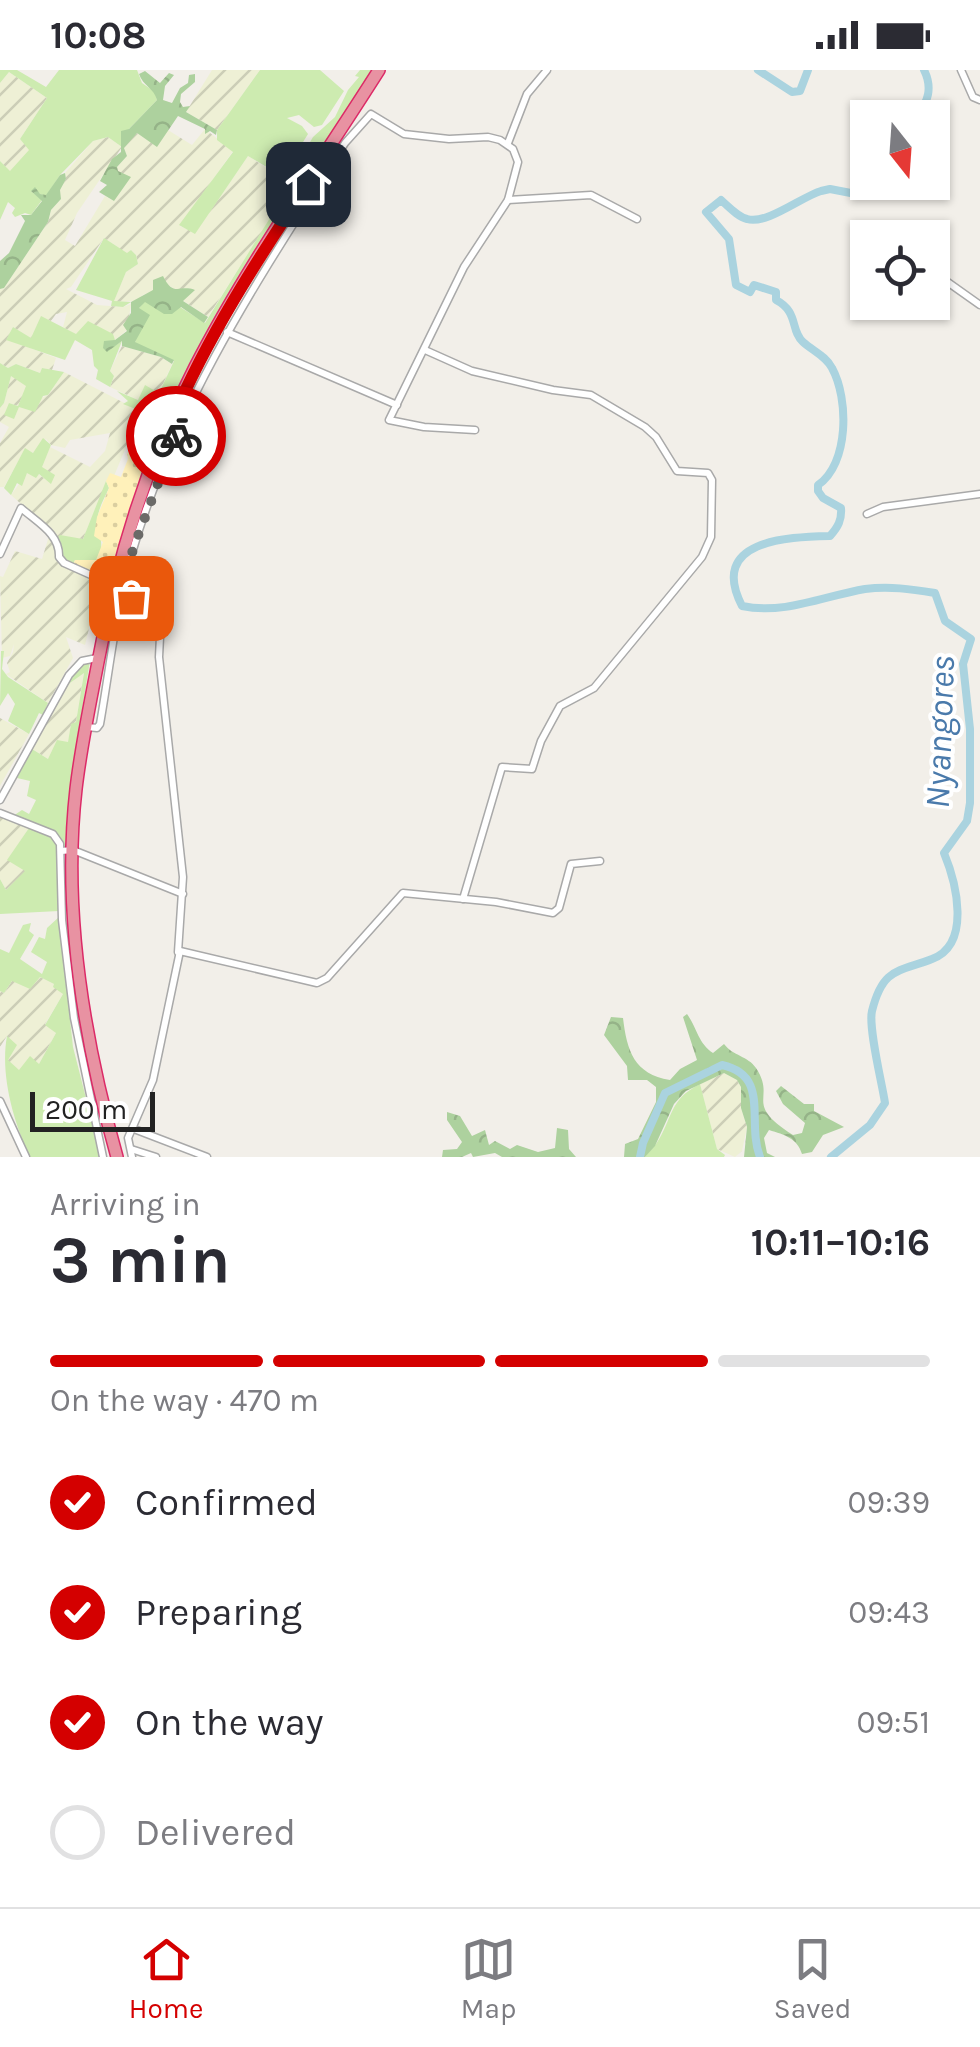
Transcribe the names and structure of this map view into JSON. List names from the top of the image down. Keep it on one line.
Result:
{"water":["Nyangores"],"scale_bar":"200 m","north":"bottom","page":{"status":"10:08","scale":"200 m","heading":["3 min","Arriving in","10:11–10:16"],"bar":"On the way · 470 m","list":[["Confirmed","09:39"],["Preparing","09:43"],["On the way","09:51"],"Delivered"],"tabs":["Home","Map","Saved"]}}
